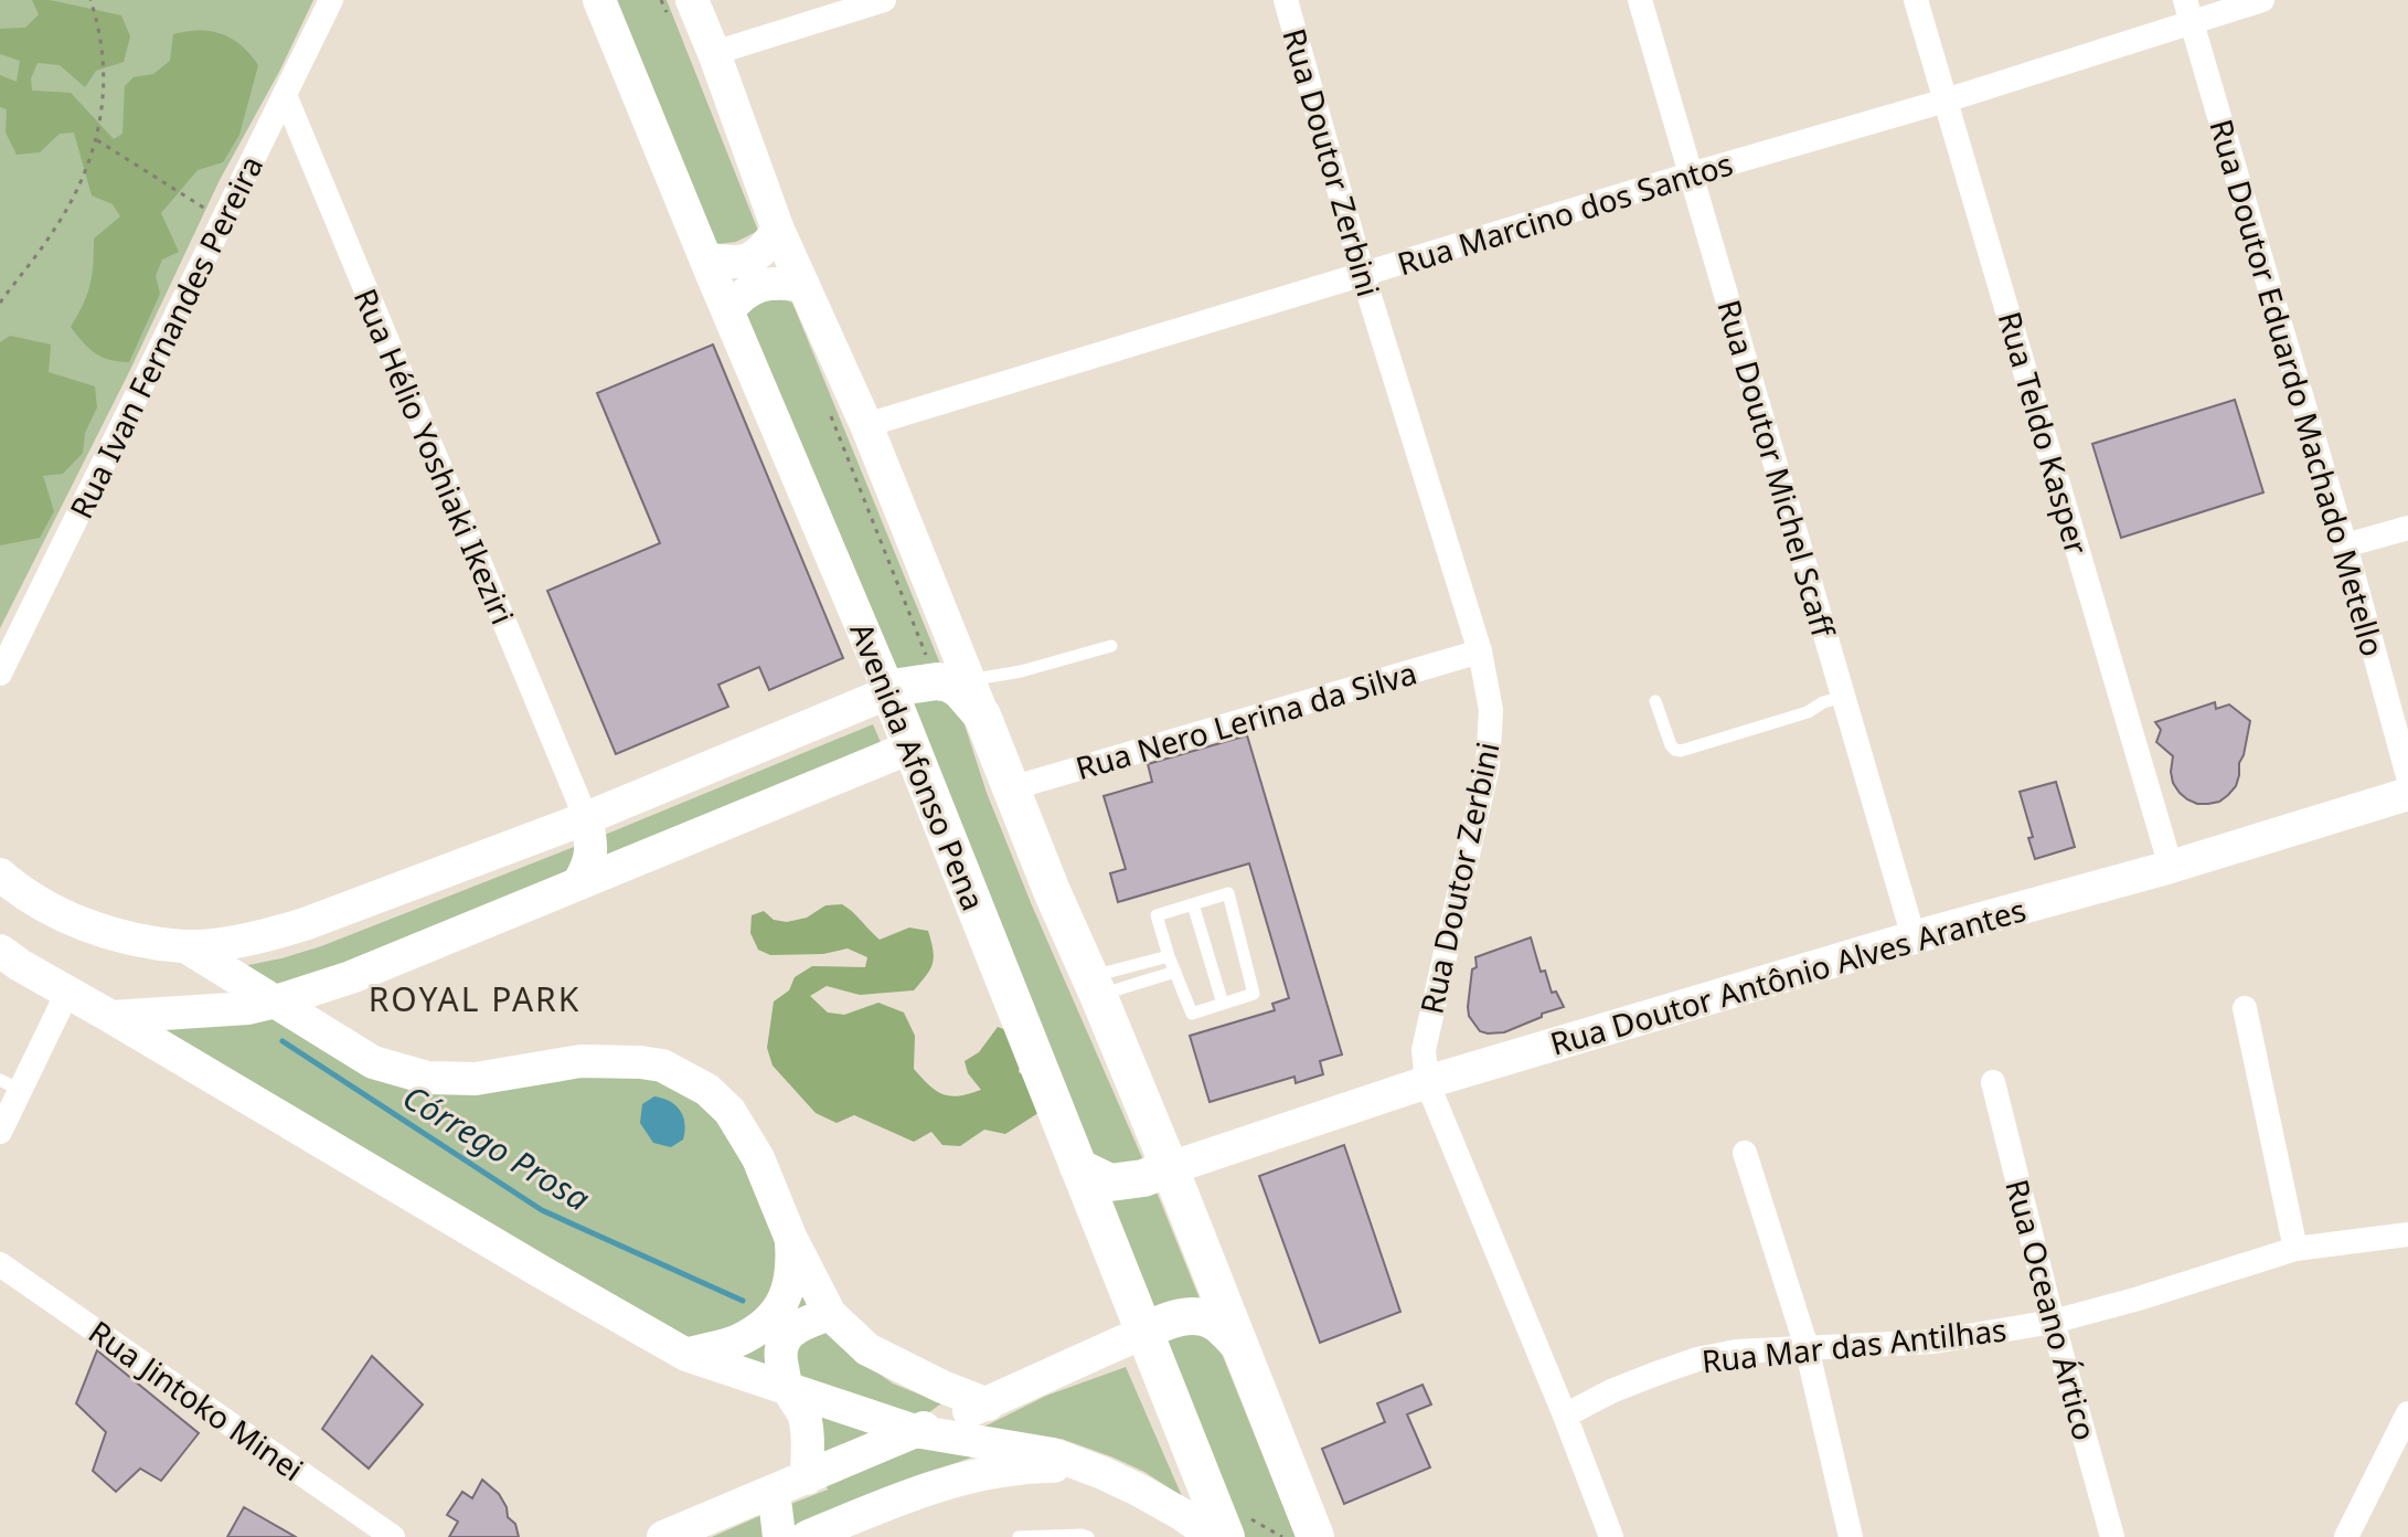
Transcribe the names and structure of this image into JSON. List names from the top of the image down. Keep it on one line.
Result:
{"streets":{"main road":["Avenida Afonso Pena","Rua Doutor Antônio Alves Arantes"],"street":["Rua Doutor Zerbini","Rua Marcino dos Santos","Rua Ivan Fernandes Pereira","Rua Doutor Eduardo Machado Metello","Rua Teldo Kasper","Rua Hélio Yoshiaki Ikeziri","Rua Doutor Michel Scaff","Rua Nero Lerina da Silva","Rua Oceano Ártico","Rua Mar das Antilhas","Rua Jintoko Minei"]},"crossings":[["Rua Doutor Zerbini","Rua Marcino dos Santos"],["Rua Doutor Zerbini","Rua Nero Lerina da Silva"],["Rua Doutor Zerbini","Rua Doutor Antônio Alves Arantes"],["Rua Doutor Zerbini","Rua Mar das Antilhas"],["Rua Marcino dos Santos","Rua Doutor Eduardo Machado Metello"],["Rua Marcino dos Santos","Rua Teldo Kasper"],["Rua Marcino dos Santos","Rua Doutor Michel Scaff"],["Rua Ivan Fernandes Pereira","Rua Hélio Yoshiaki Ikeziri"],["Rua Teldo Kasper","Rua Doutor Antônio Alves Arantes"],["Rua Doutor Michel Scaff","Rua Doutor Antônio Alves Arantes"],["Rua Oceano Ártico","Rua Mar das Antilhas"]],"districts":["ROYAL PARK"],"water":["Córrego Prosa"]}
